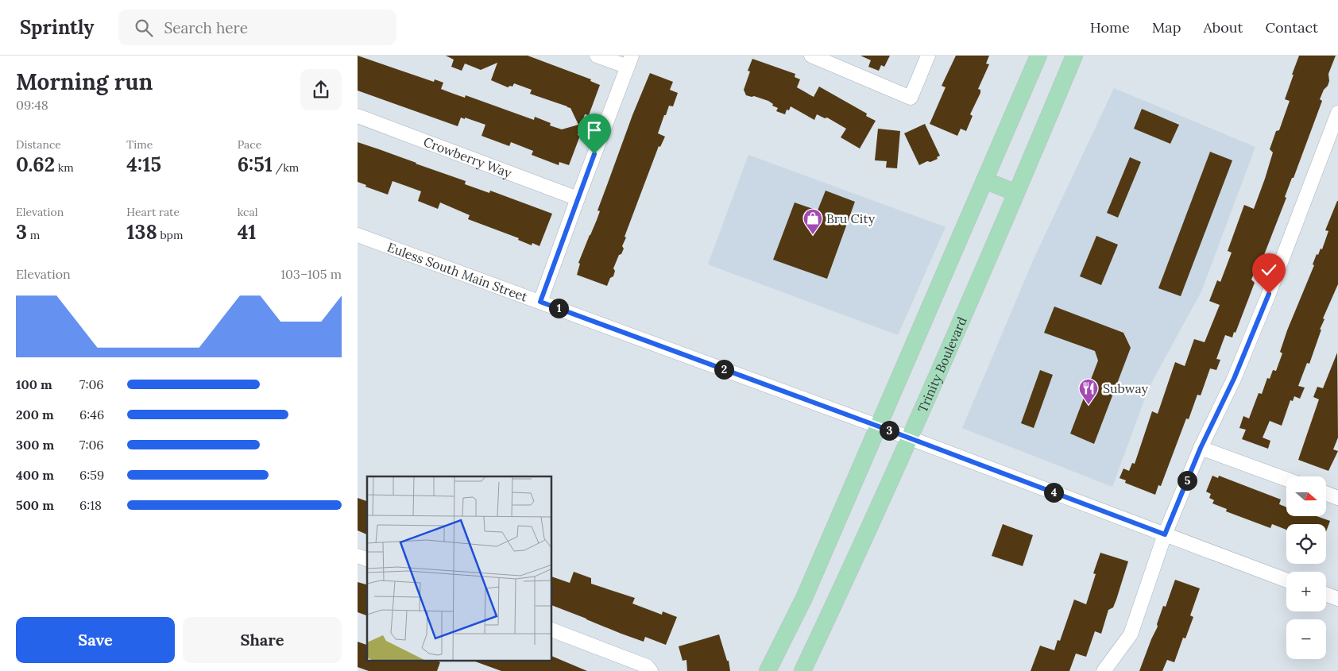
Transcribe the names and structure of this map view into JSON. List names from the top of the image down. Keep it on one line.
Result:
{"streets":{"main road":["Trinity Boulevard"],"street":["Crowberry Way","Euless South Main Street"]},"crossings":[["Euless South Main Street","Trinity Boulevard"]],"places":{"shop":["Bru City"],"restaurant":["Subway"]},"north":"right","page":{"header":"Sprintly","search":"Search here","nav":["Home","Map","About","Contact"],"heading":["Morning run","09:48"],"stats":[["Distance","0.62 km"],["Time","4:15"],["Pace","6:51 /km"],["Elevation","3 m"],["Heart rate","138 bpm"],["kcal","41"]],"chart":["Elevation","103–105 m"],"pins":["1","2","3","5","4"],"list":[{"name":"100 m","note":"7:06"},{"name":"200 m","note":"6:46"},{"name":"300 m","note":"7:06"},{"name":"400 m","note":"6:59"},{"name":"500 m","note":"6:18"}],"map_buttons":["+","−"],"buttons":["Save","Share"]}}
